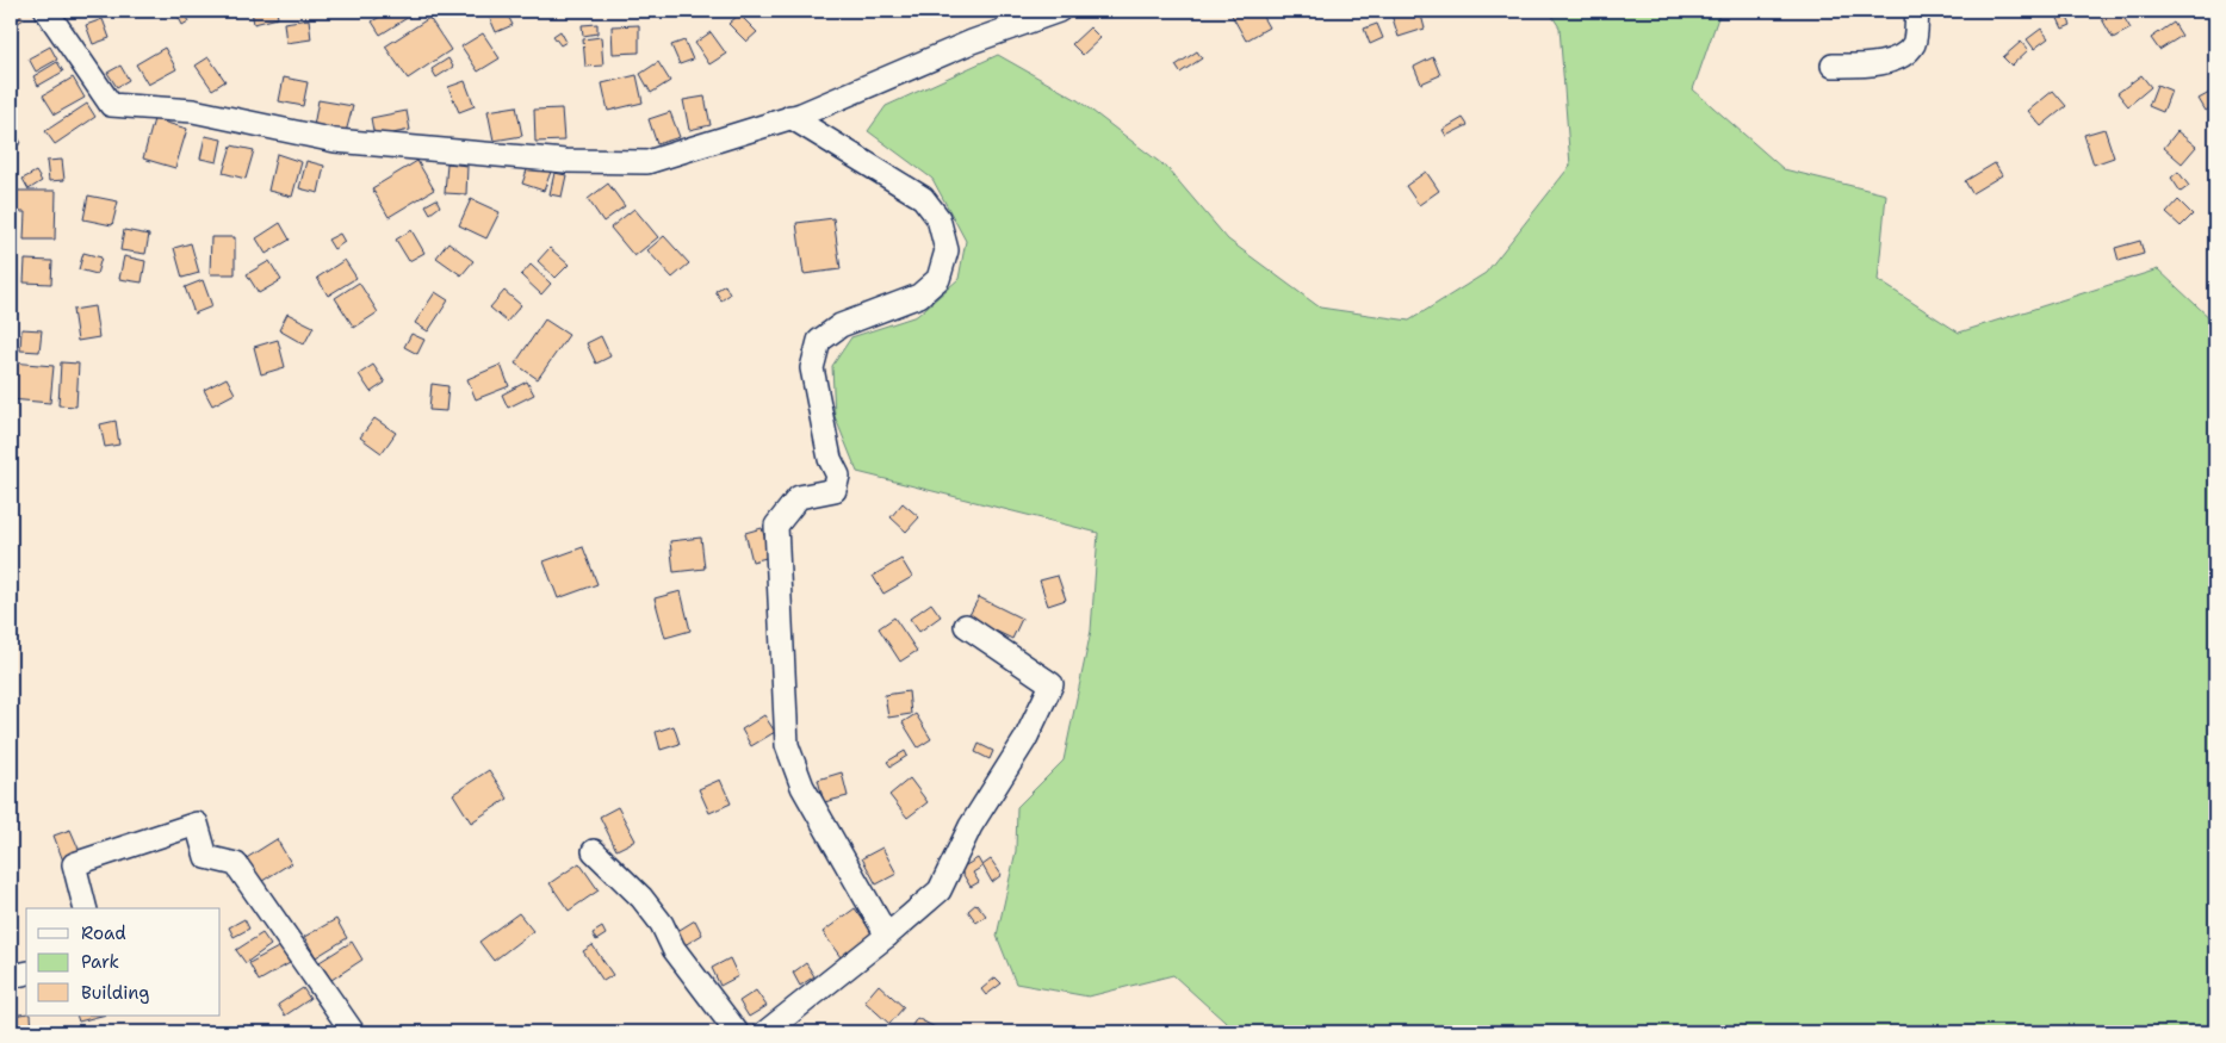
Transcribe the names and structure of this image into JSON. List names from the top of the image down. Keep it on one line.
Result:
{"legend":["Road","Park","Building"]}
